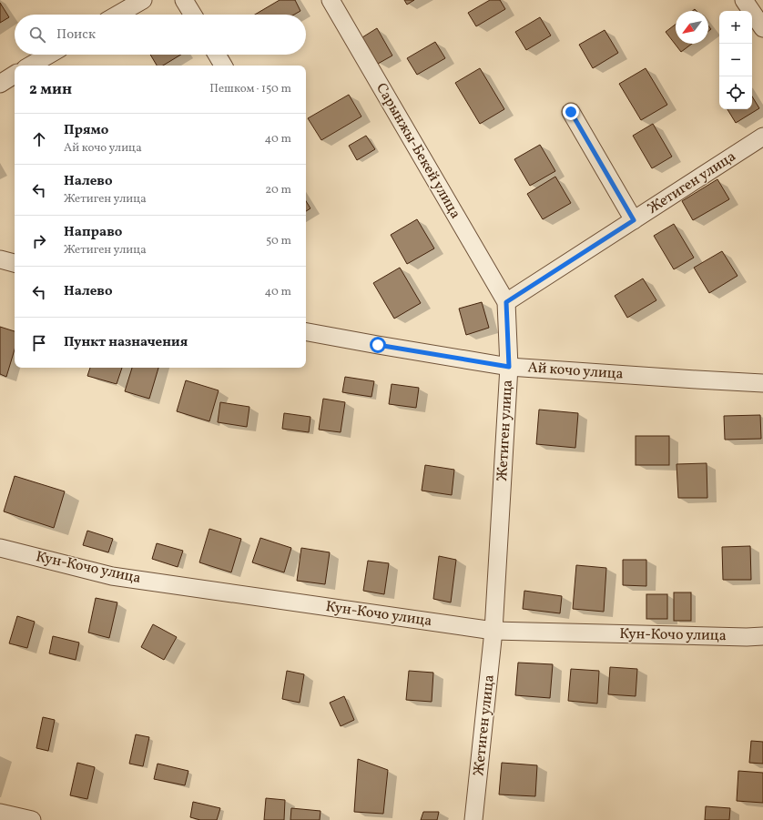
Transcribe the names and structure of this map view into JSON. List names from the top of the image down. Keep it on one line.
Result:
{"streets":{"street":["Сарынжы-Бекей улица","Жетиген улица","Ай кочо улица","Кун-Кочо улица"]},"crossings":[["Сарынжы-Бекей улица","Жетиген улица"],["Жетиген улица","Ай кочо улица"],["Жетиген улица","Кун-Кочо улица"]],"north":"bottom left","page":{"map_buttons":["+","−"],"search":"Поиск","heading":["2 мин","Пешком · 150 m"],"list":[["Прямо","Ай кочо улица","40 m"],["Налево","Жетиген улица","20 m"],["Направо","Жетиген улица","50 m"],["Налево","40 m"],"Пункт назначения"]}}
